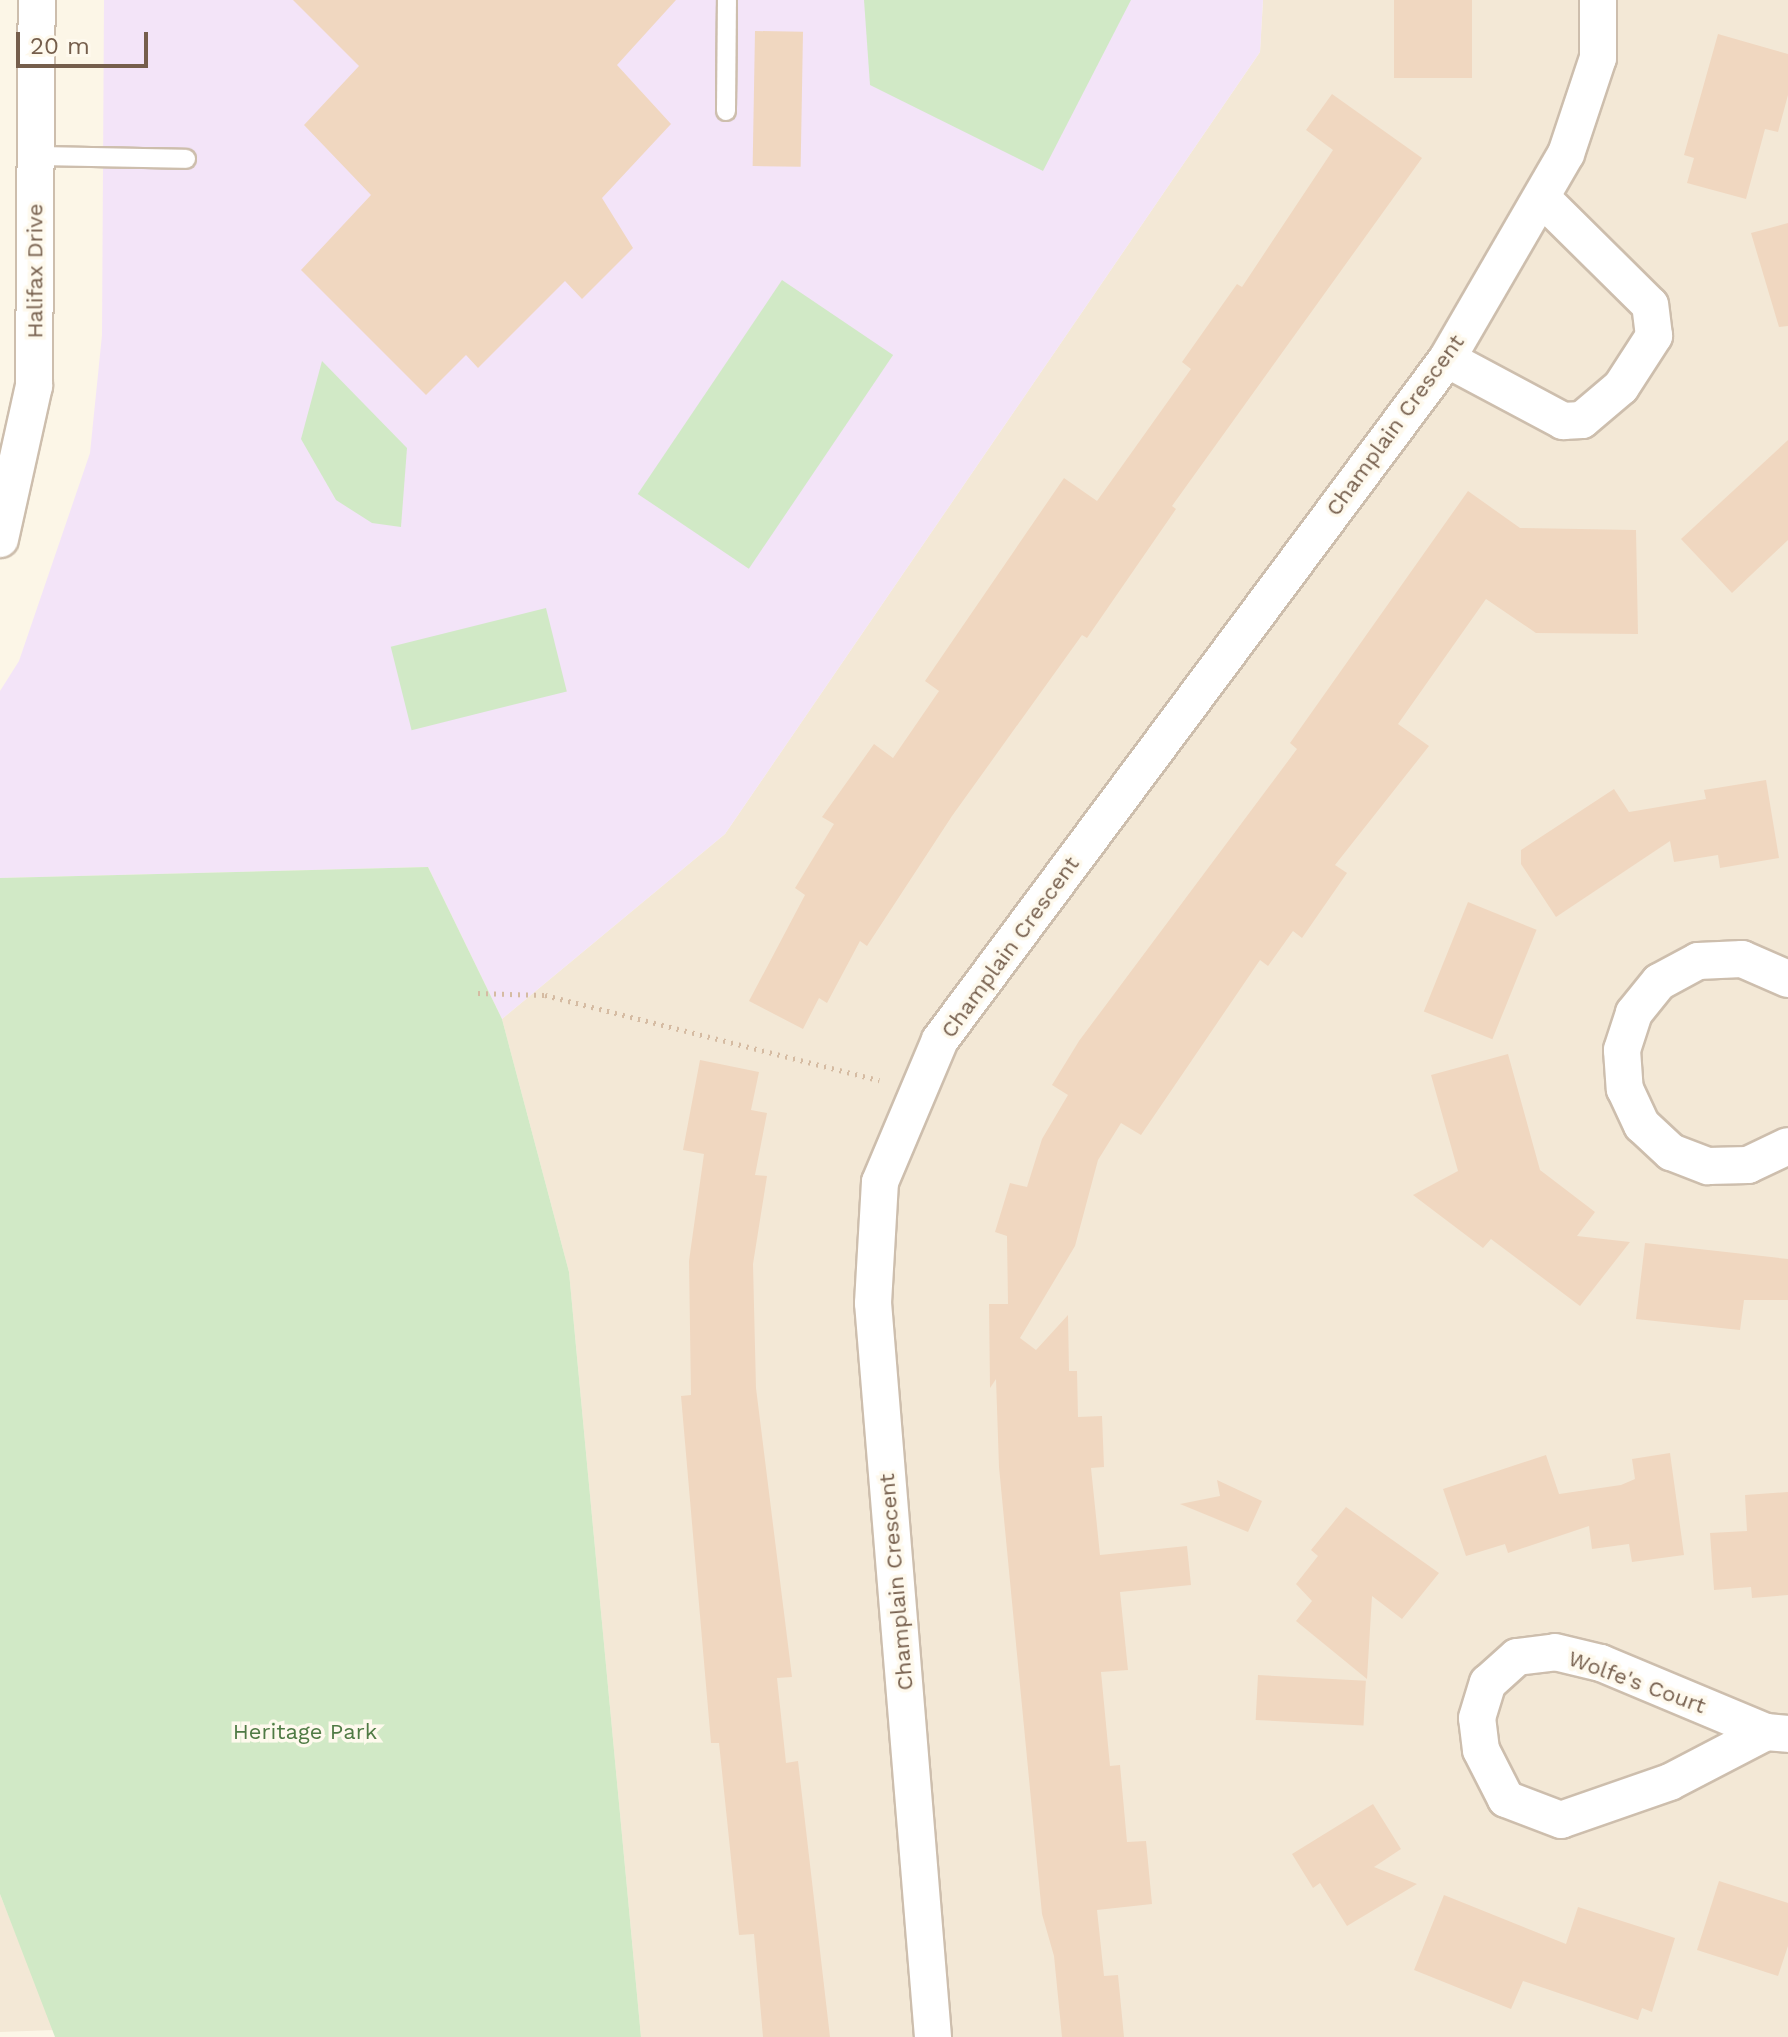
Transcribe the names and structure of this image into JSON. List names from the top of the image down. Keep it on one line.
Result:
{"streets":{"street":["Halifax Drive","Champlain Crescent","Wolfe's Court"]},"parks":["Heritage Park"],"scale_bar":"20 m"}
